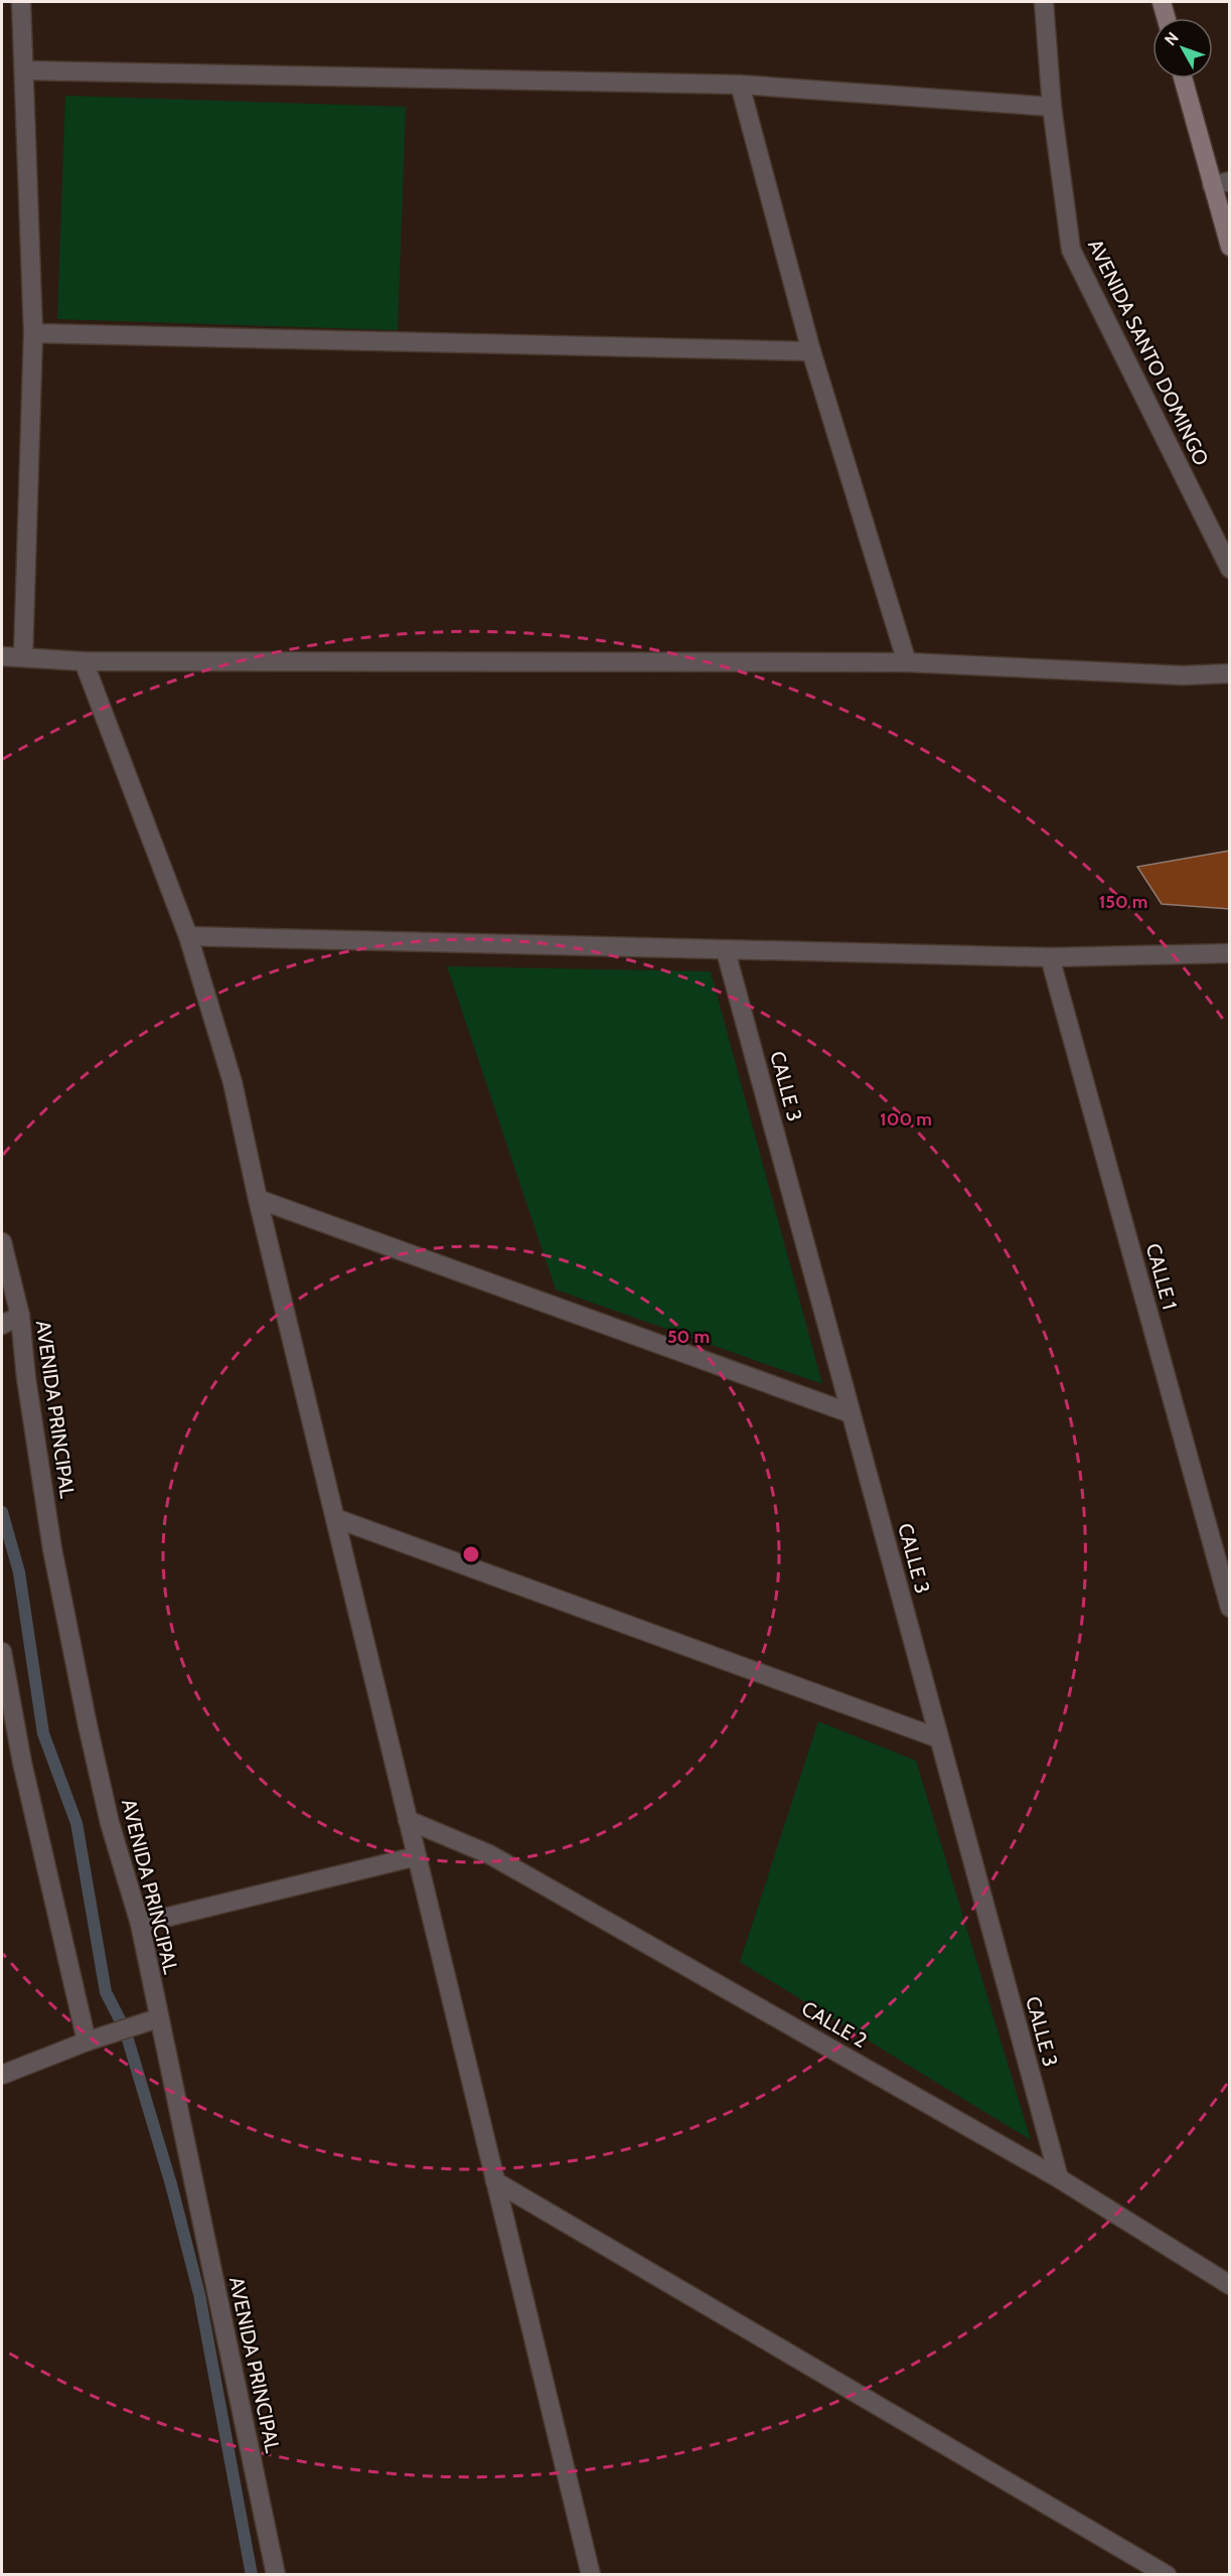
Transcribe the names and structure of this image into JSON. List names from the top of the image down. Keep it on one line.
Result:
{"streets":{"street":["AVENIDA SANTO DOMINGO","CALLE 3","CALLE 1","AVENIDA PRINCIPAL","CALLE 2"]},"crossings":[["CALLE 3","CALLE 2"]],"north":"top left","rings":["150 m","100 m","50 m"]}
